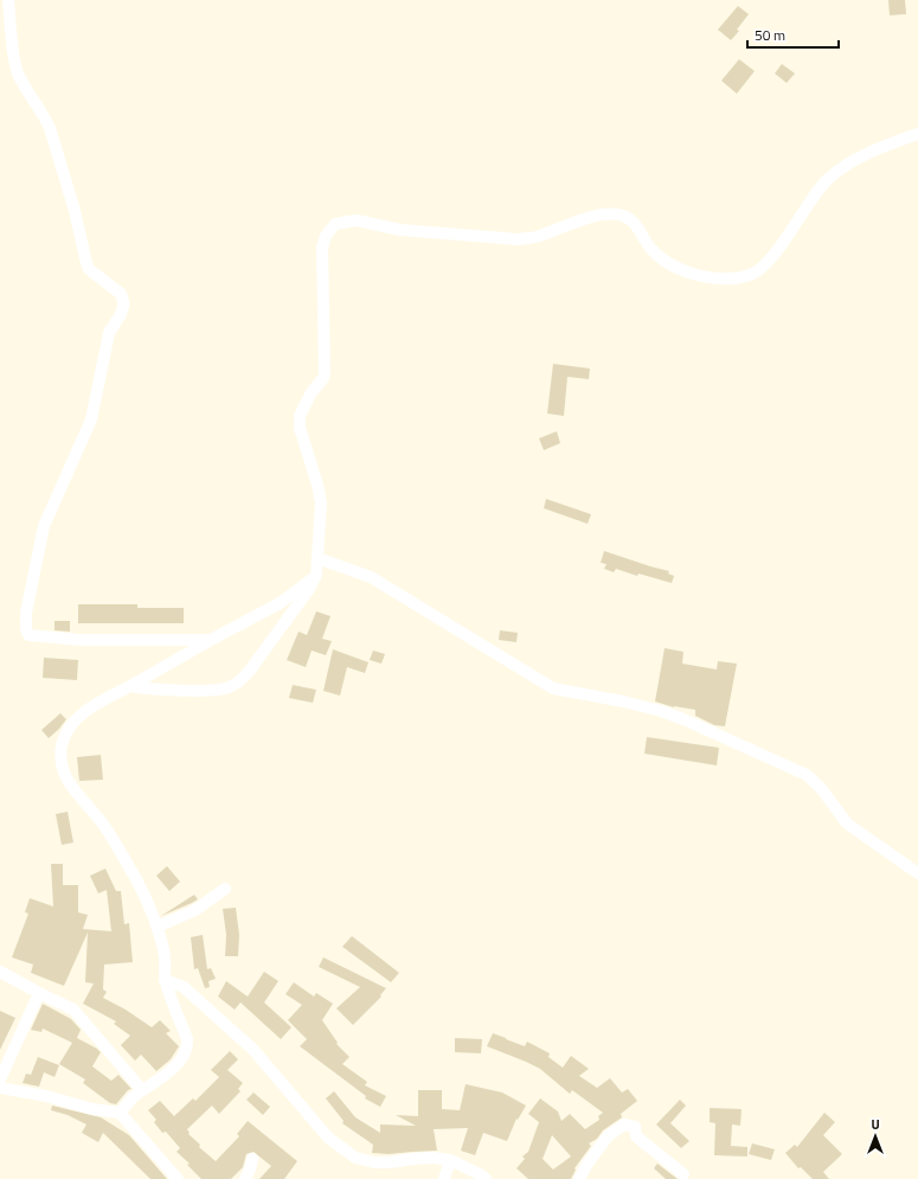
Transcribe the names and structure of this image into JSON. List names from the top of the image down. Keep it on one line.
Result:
{"scale_bar":"50 m","north":"top"}
